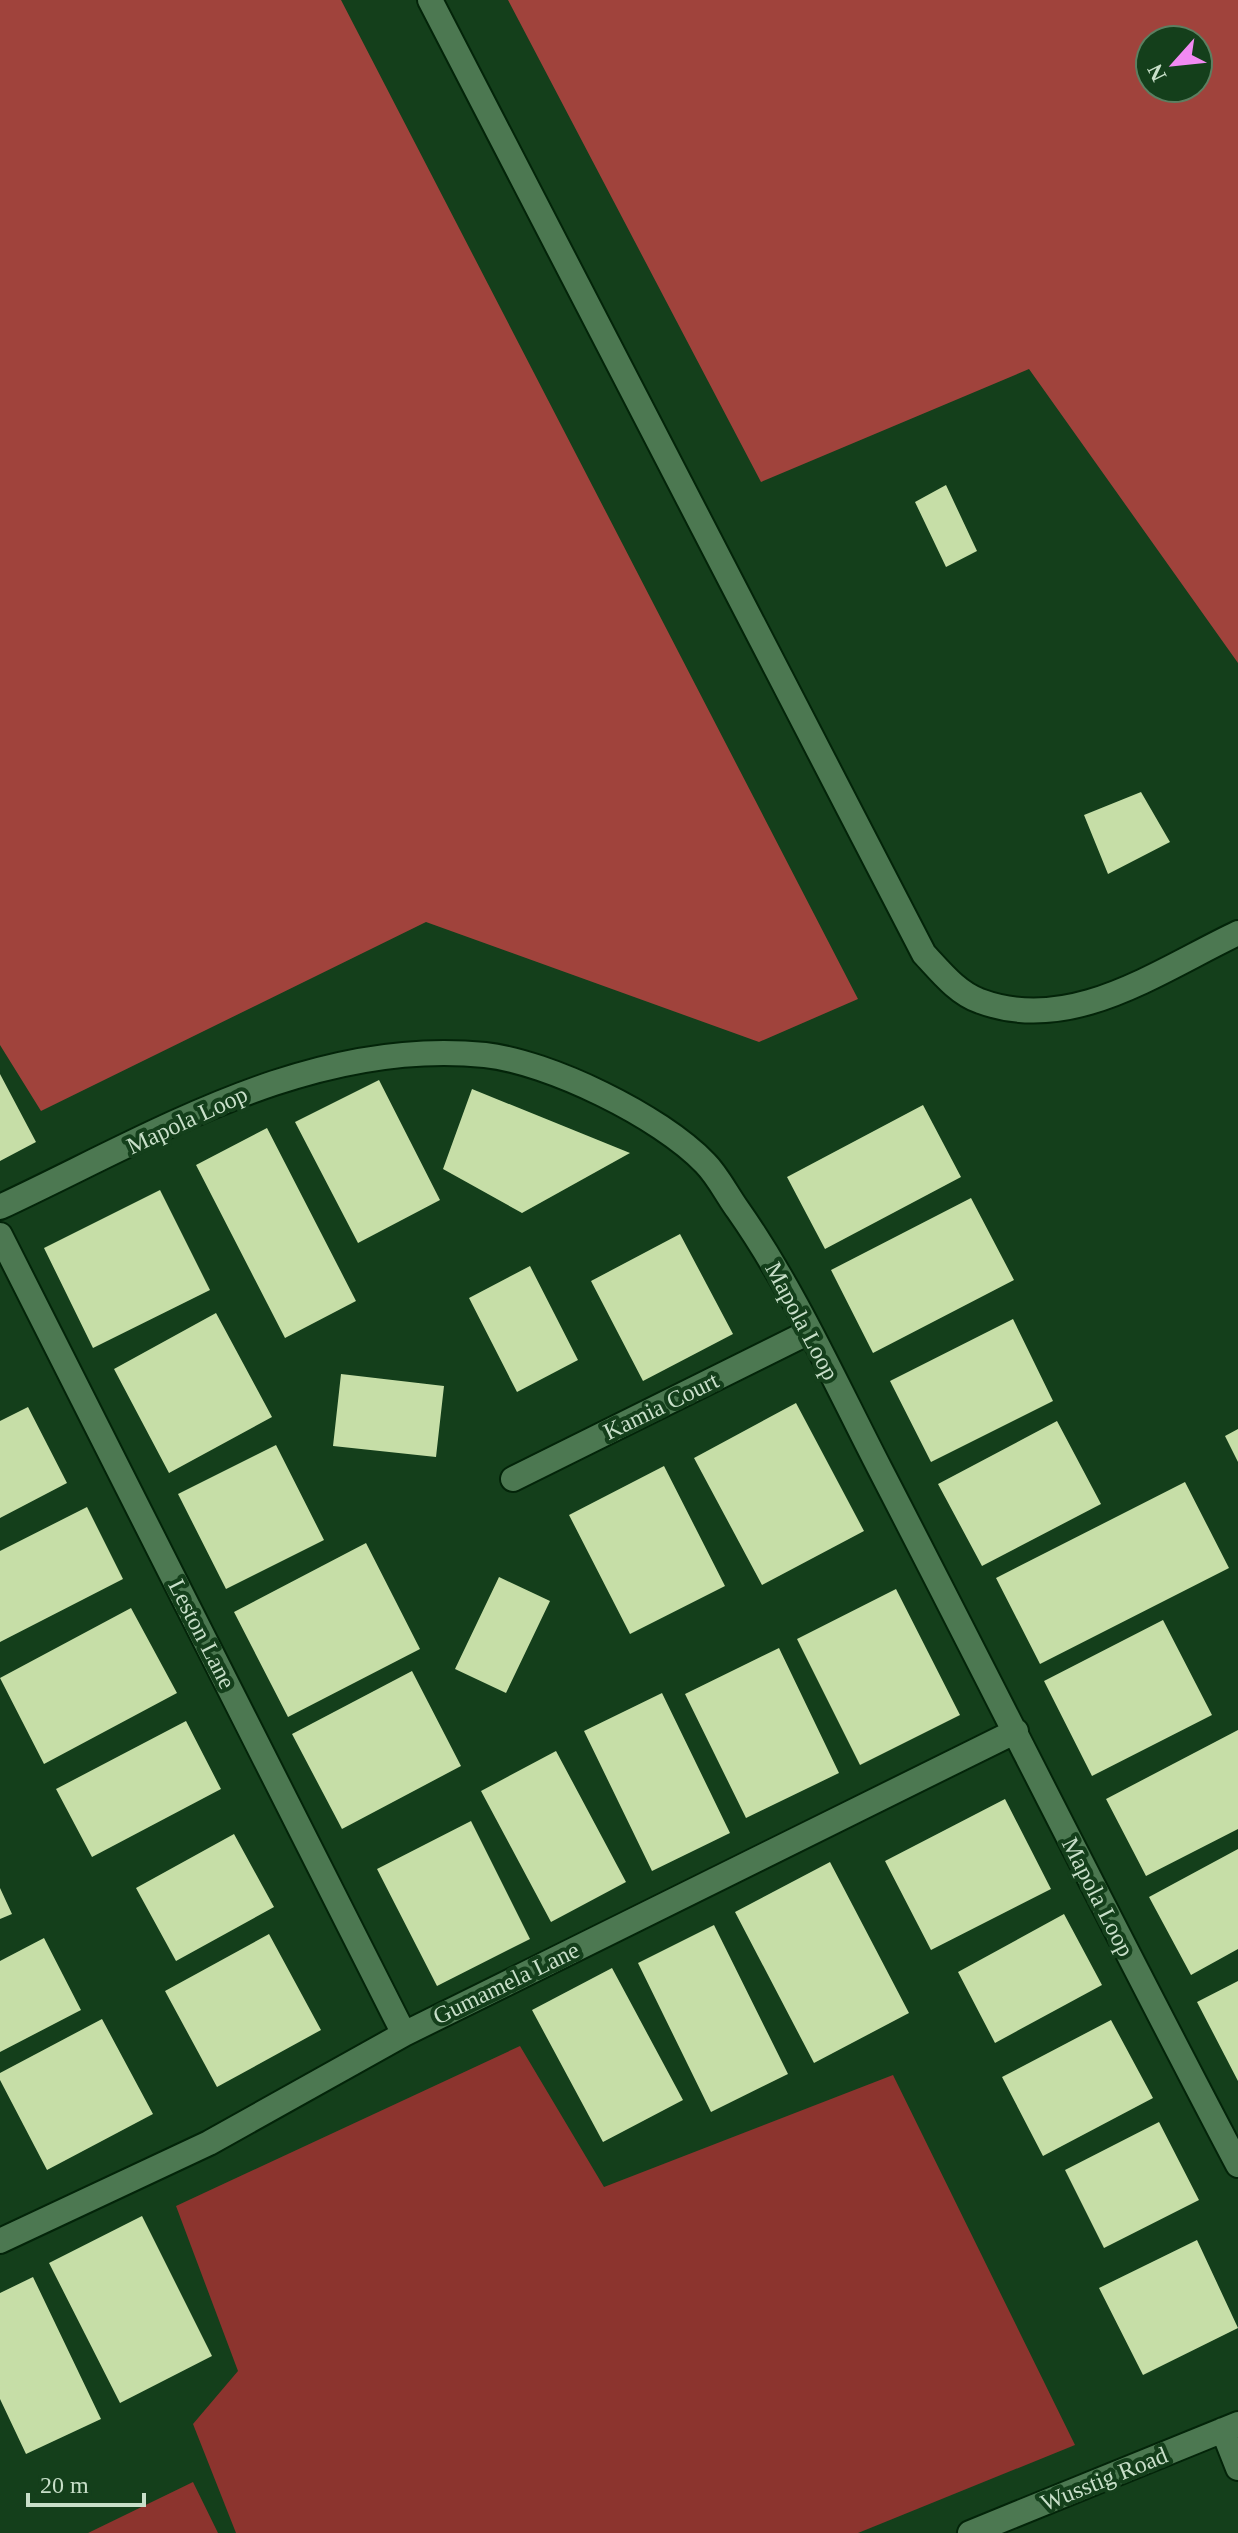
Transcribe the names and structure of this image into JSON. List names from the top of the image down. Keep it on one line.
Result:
{"streets":{"street":["Mapola Loop","Kamia Court","Leston Lane","Gumamela Lane","Wusstig Road"]},"crossings":[["Mapola Loop","Kamia Court"],["Mapola Loop","Gumamela Lane"],["Leston Lane","Gumamela Lane"]],"scale_bar":"20 m","north":"bottom left"}
